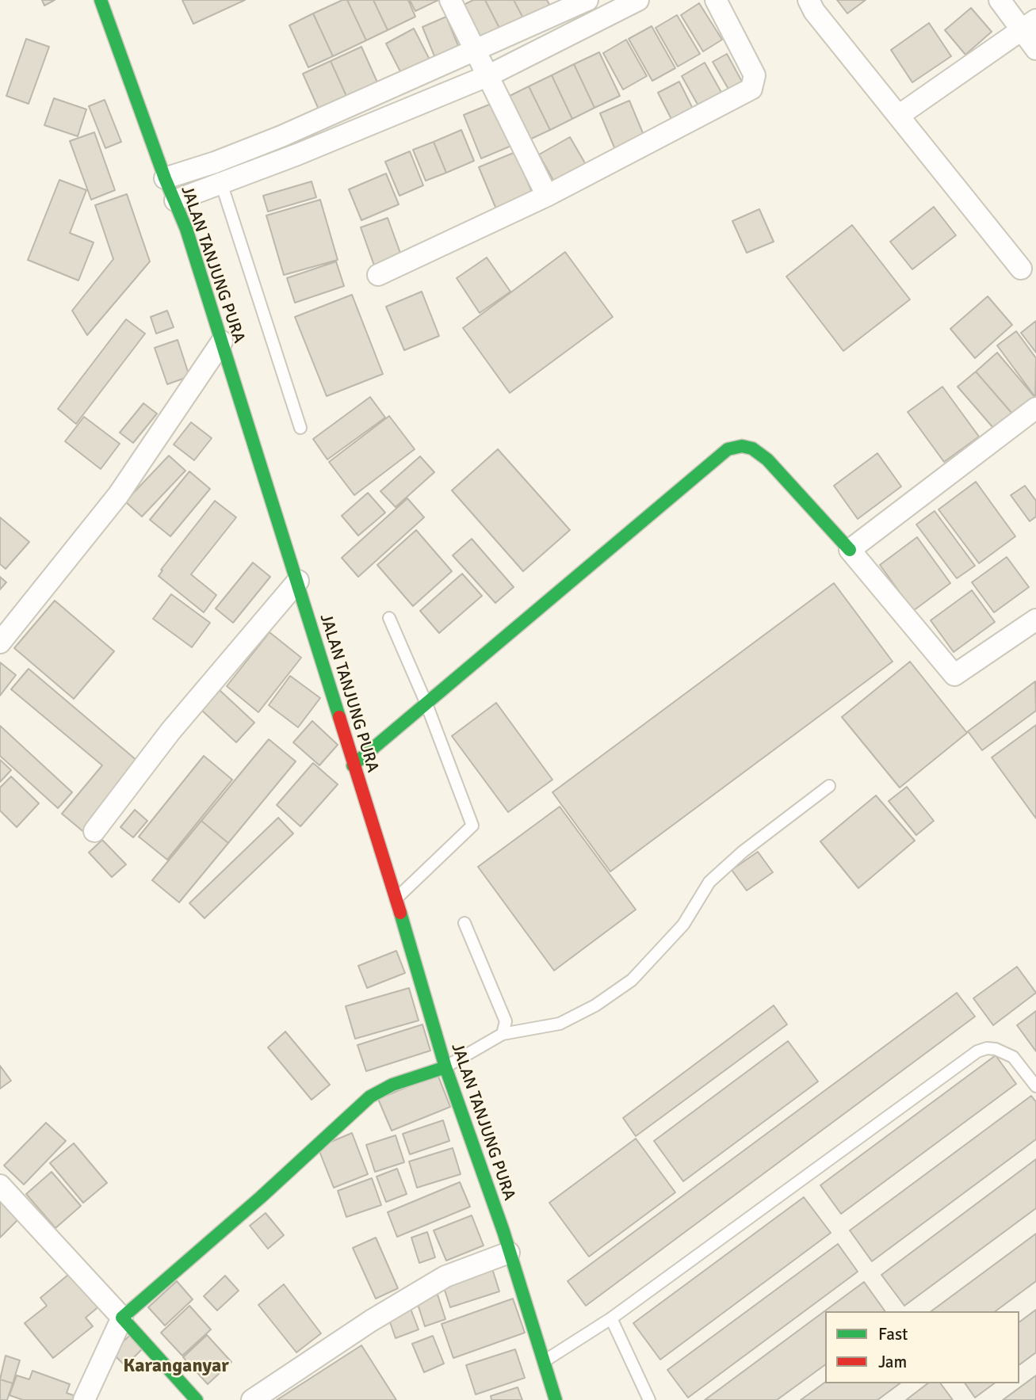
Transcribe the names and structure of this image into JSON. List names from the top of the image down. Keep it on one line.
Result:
{"streets":{"street":["JALAN TANJUNG PURA"]},"districts":["Karanganyar"],"legend":["Fast","Jam"]}
